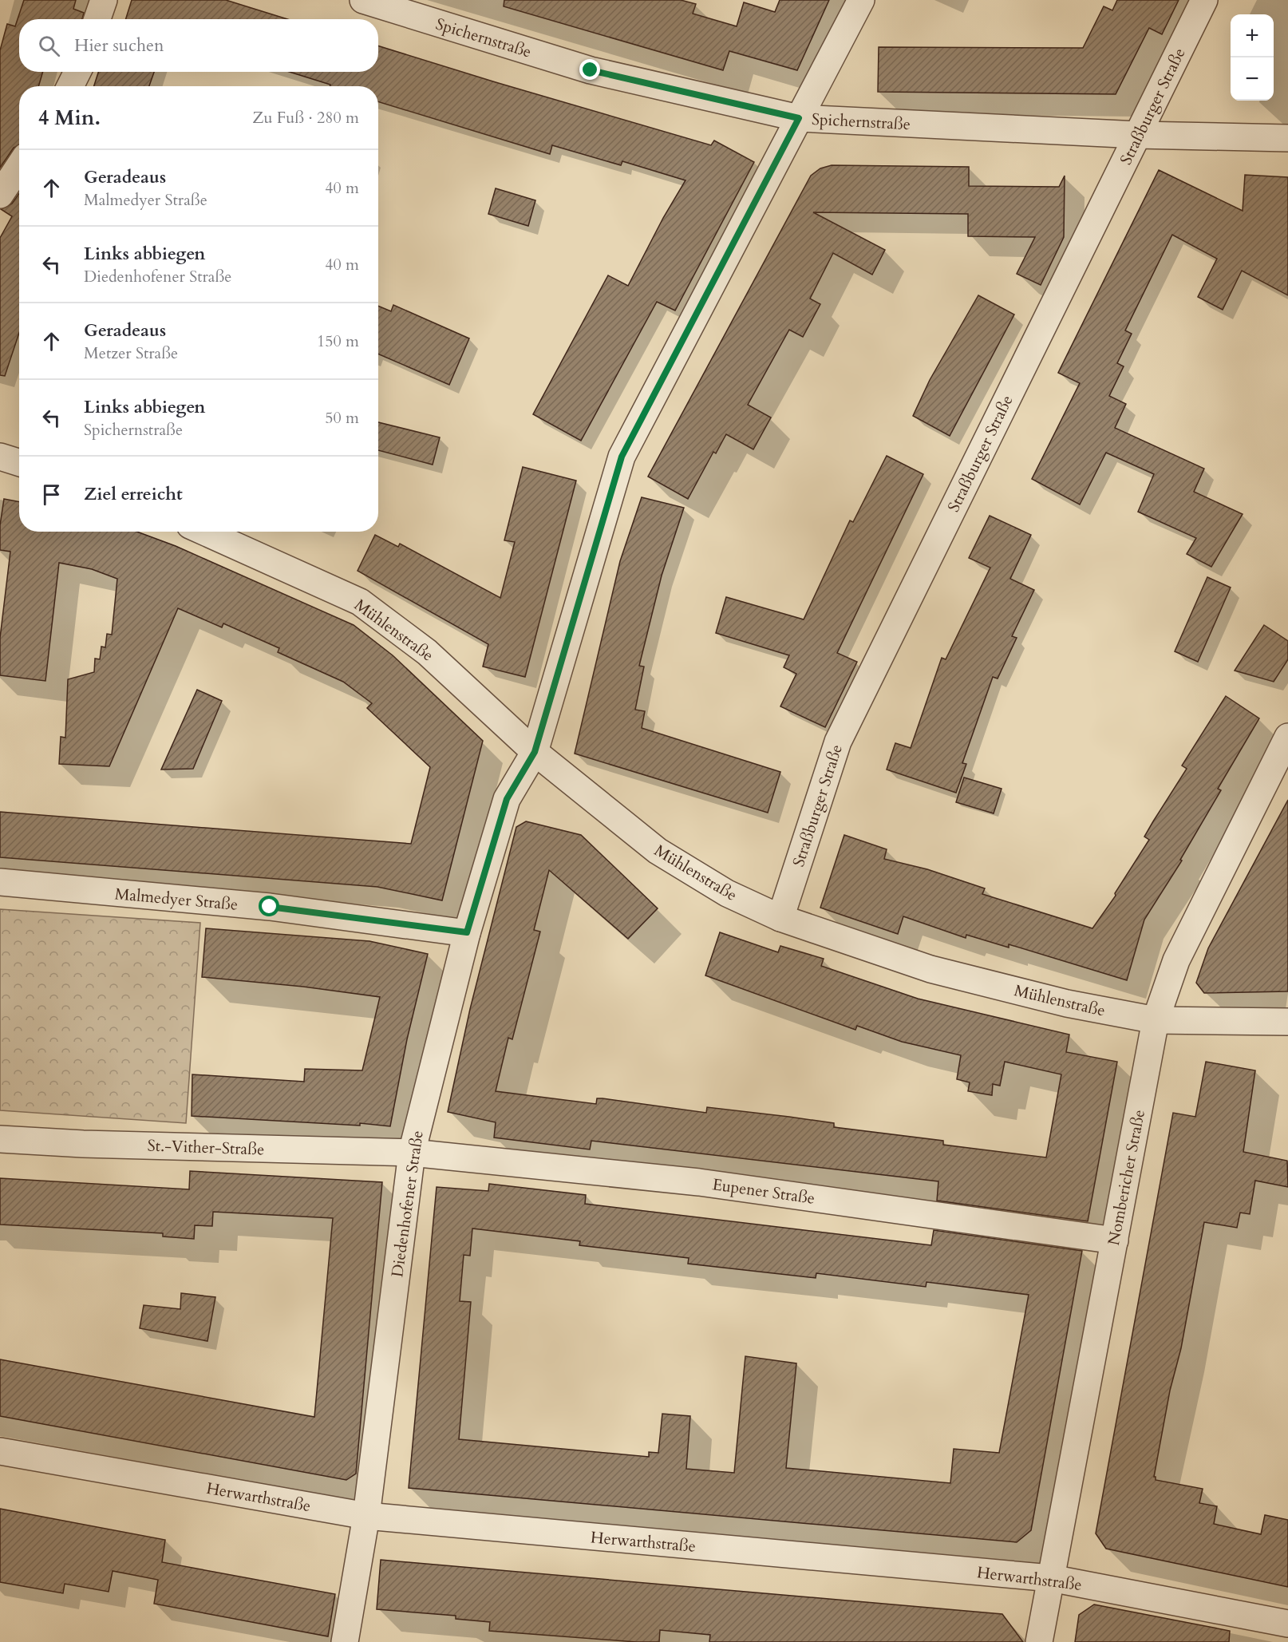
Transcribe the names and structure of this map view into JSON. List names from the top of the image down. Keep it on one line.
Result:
{"streets":{"street":["Spichernstraße","Straßburger Straße","Mühlenstraße","Malmedyer Straße","St.-Vither-Straße","Nombericher Straße","Eupener Straße","Diedenhofener Straße","Herwarthstraße"]},"crossings":[["Spichernstraße","Straßburger Straße"],["Spichernstraße","Diedenhofener Straße"],["Straßburger Straße","Mühlenstraße"],["Mühlenstraße","Nombericher Straße"],["Mühlenstraße","Diedenhofener Straße"],["Malmedyer Straße","Diedenhofener Straße"],["St.-Vither-Straße","Eupener Straße"],["St.-Vither-Straße","Diedenhofener Straße"],["Nombericher Straße","Eupener Straße"],["Nombericher Straße","Herwarthstraße"],["Eupener Straße","Diedenhofener Straße"],["Diedenhofener Straße","Herwarthstraße"]],"page":{"map_buttons":["+","−"],"search":"Hier suchen","heading":["4 Min.","Zu Fuß · 280 m"],"list":[["Geradeaus","Malmedyer Straße","40 m"],["Links abbiegen","Diedenhofener Straße","40 m"],["Geradeaus","Metzer Straße","150 m"],["Links abbiegen","Spichernstraße","50 m"],"Ziel erreicht"]}}
